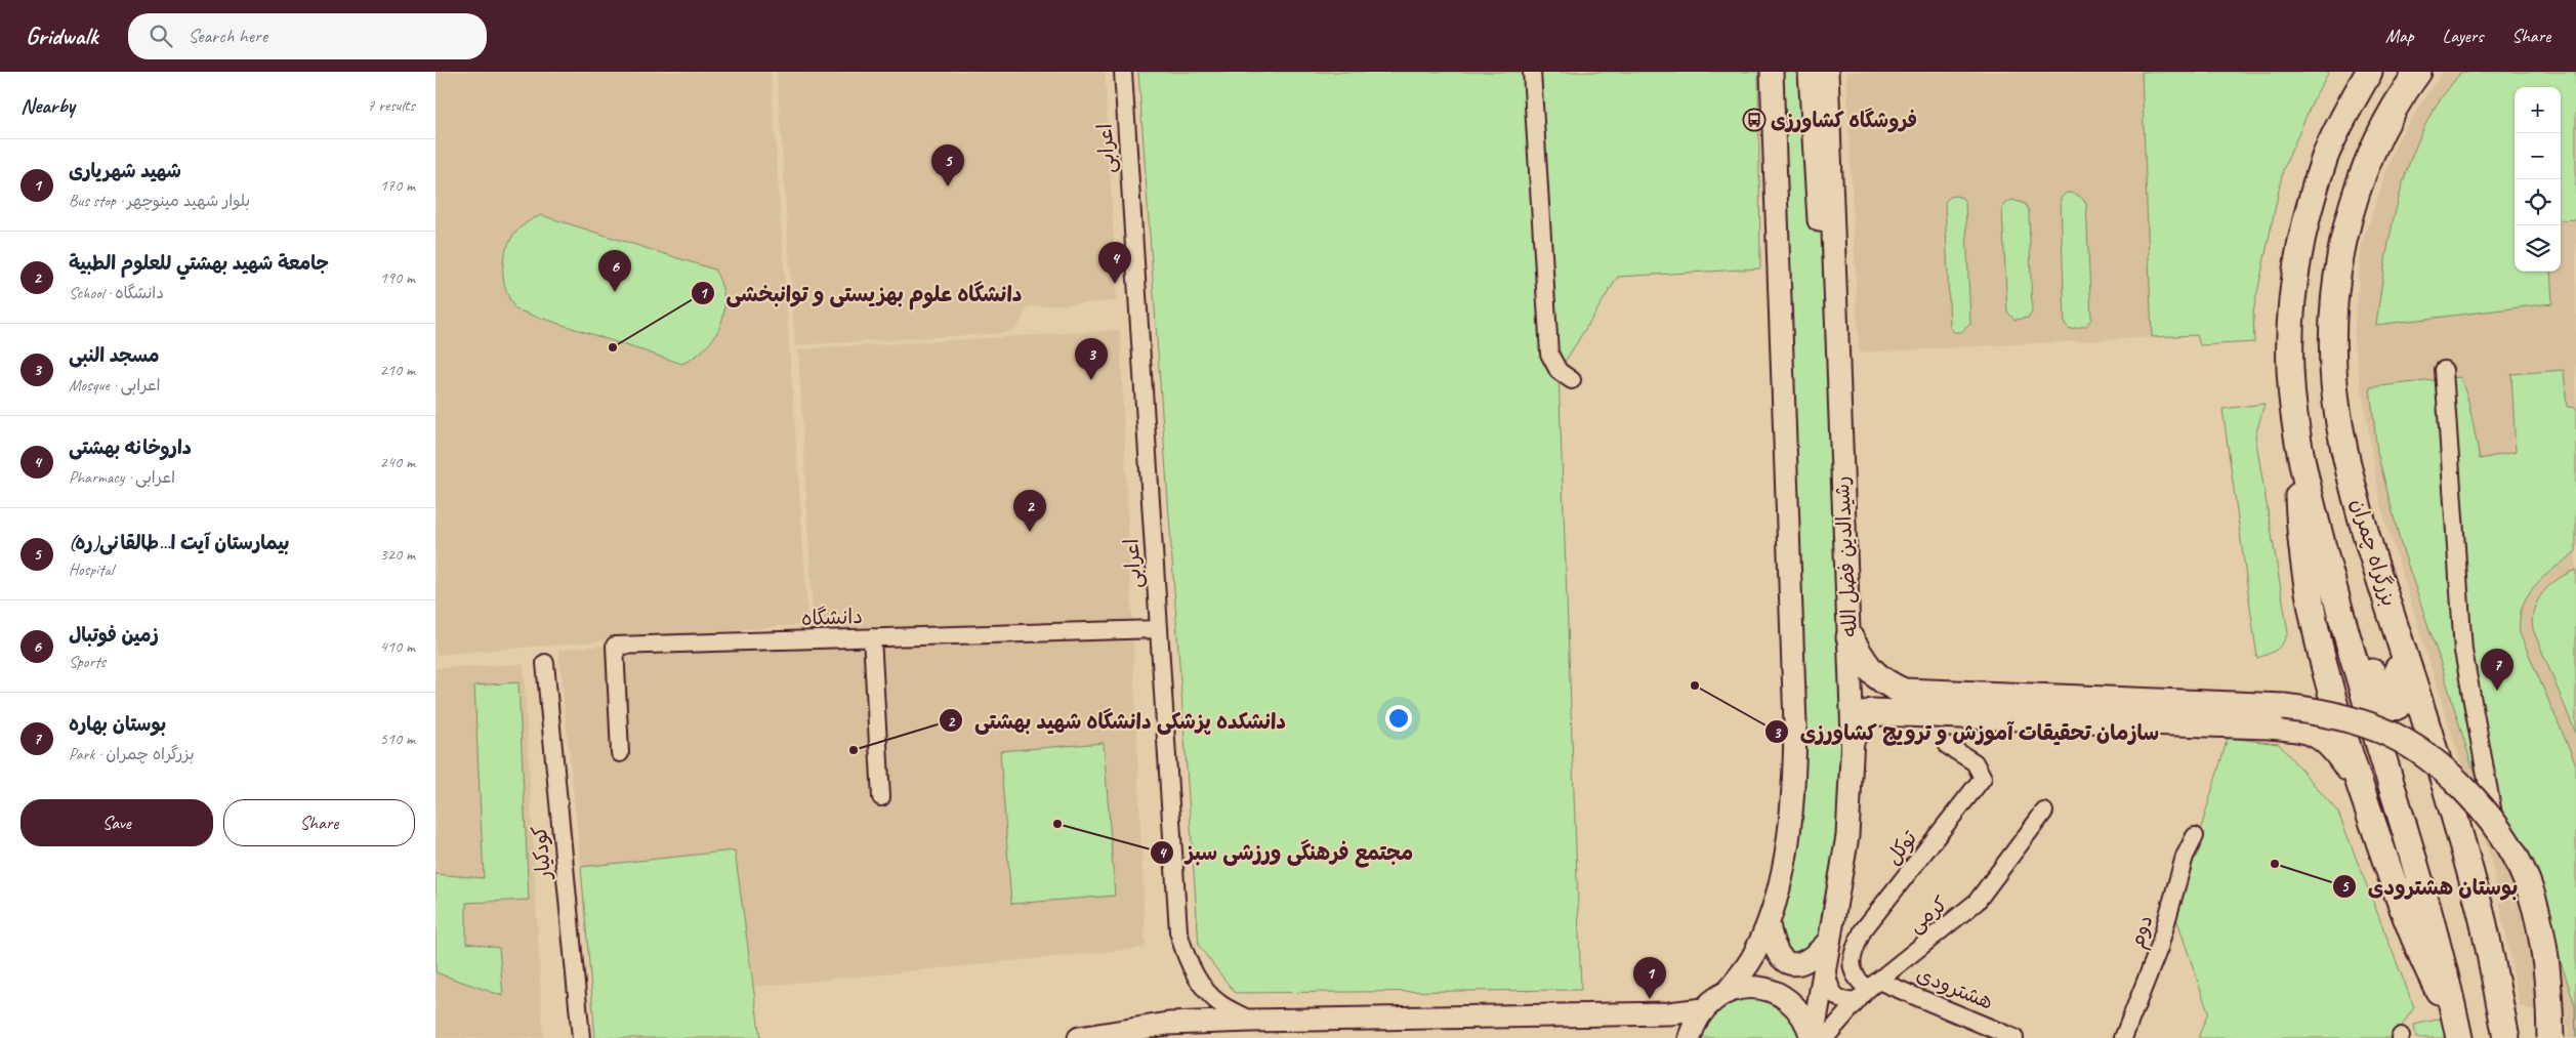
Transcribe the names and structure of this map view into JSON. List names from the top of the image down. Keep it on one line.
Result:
{"streets":{"highway":["بزرگراه چمران"],"main road":["رشیدالدین فضل الله"],"street":["اعرابی","دانشگاه","توکل","کودکیار","کرمی","دوم","هشترودی"]},"crossings":[["اعرابی","دانشگاه"],["رشیدالدین فضل الله","هشترودی"],["توکل","کرمی"],["توکل","هشترودی"],["کرمی","هشترودی"]],"places":{"bus stop":["فروشگاه کشاورزی"],"other":["دانشگاه علوم بهزیستی و توانبخشی","سازمان تحقیقات آموزش و ترویج کشاورزی","دانشکده پزشکی دانشگاه شهید بهشتی","مجتمع فرهنگی ورزشی سبز","بوستان هشترودی"]},"page":{"header":"Gridwalk","search":"Search here","nav":["Map","Layers","Share"],"heading":["Nearby","7 results"],"map_buttons":["+","−"],"list":[{"mark":"1","name":"شهید شهریاری","note":"Bus stop · بلوار شهید مینوچهر","value":"170 m"},{"mark":"2","name":"جامعة شهيد بهشتي للعلوم الطبية","note":"School · دانشگاه","value":"190 m"},{"mark":"3","name":"مسجد النبی","note":"Mosque · اعرابی","value":"210 m"},{"mark":"4","name":"داروخانه بهشتی","note":"Pharmacy · اعرابی","value":"240 m"},{"mark":"5","name":"بیمارستان آیت ا...طالقانی(ره)","note":"Hospital","value":"320 m"},{"mark":"6","name":"زمین فوتبال","note":"Sports","value":"410 m"},{"mark":"7","name":"بوستان بهاره","note":"Park · بزرگراه چمران","value":"510 m"}],"pins":["5","4","6","3","2","7","1"],"buttons":["Save","Share"]}}
